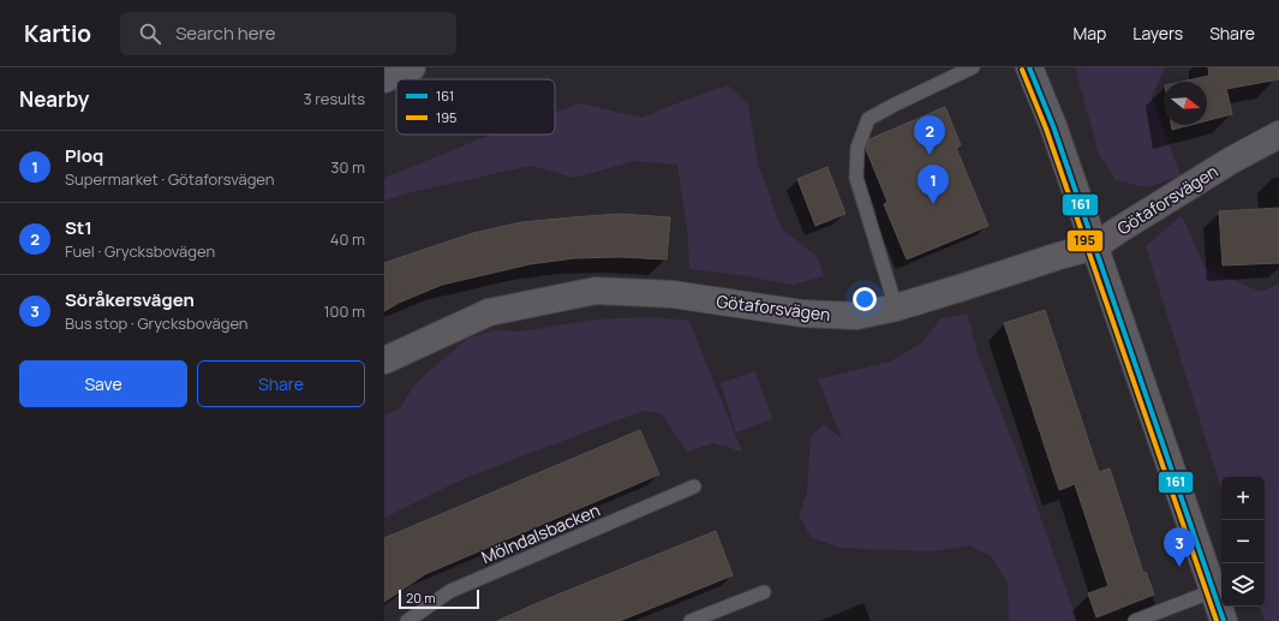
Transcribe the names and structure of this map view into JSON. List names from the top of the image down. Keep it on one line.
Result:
{"streets":{"street":["Götaforsvägen"],"lane":["Mölndalsbacken"]},"lines":["transit line 161","transit line 195"],"legend":["161","195"],"scale_bar":"20 m","north":"right","page":{"header":"Kartio","search":"Search here","nav":["Map","Layers","Share"],"heading":["Nearby","3 results"],"pins":["2","1","3"],"list":[{"mark":"1","name":"Ploq","note":"Supermarket · Götaforsvägen","value":"30 m"},{"mark":"2","name":"St1","note":"Fuel · Grycksbovägen","value":"40 m"},{"mark":"3","name":"Söråkersvägen","note":"Bus stop · Grycksbovägen","value":"100 m"}],"buttons":["Save","Share"],"map_buttons":["+","−"],"scale":"20 m"}}
